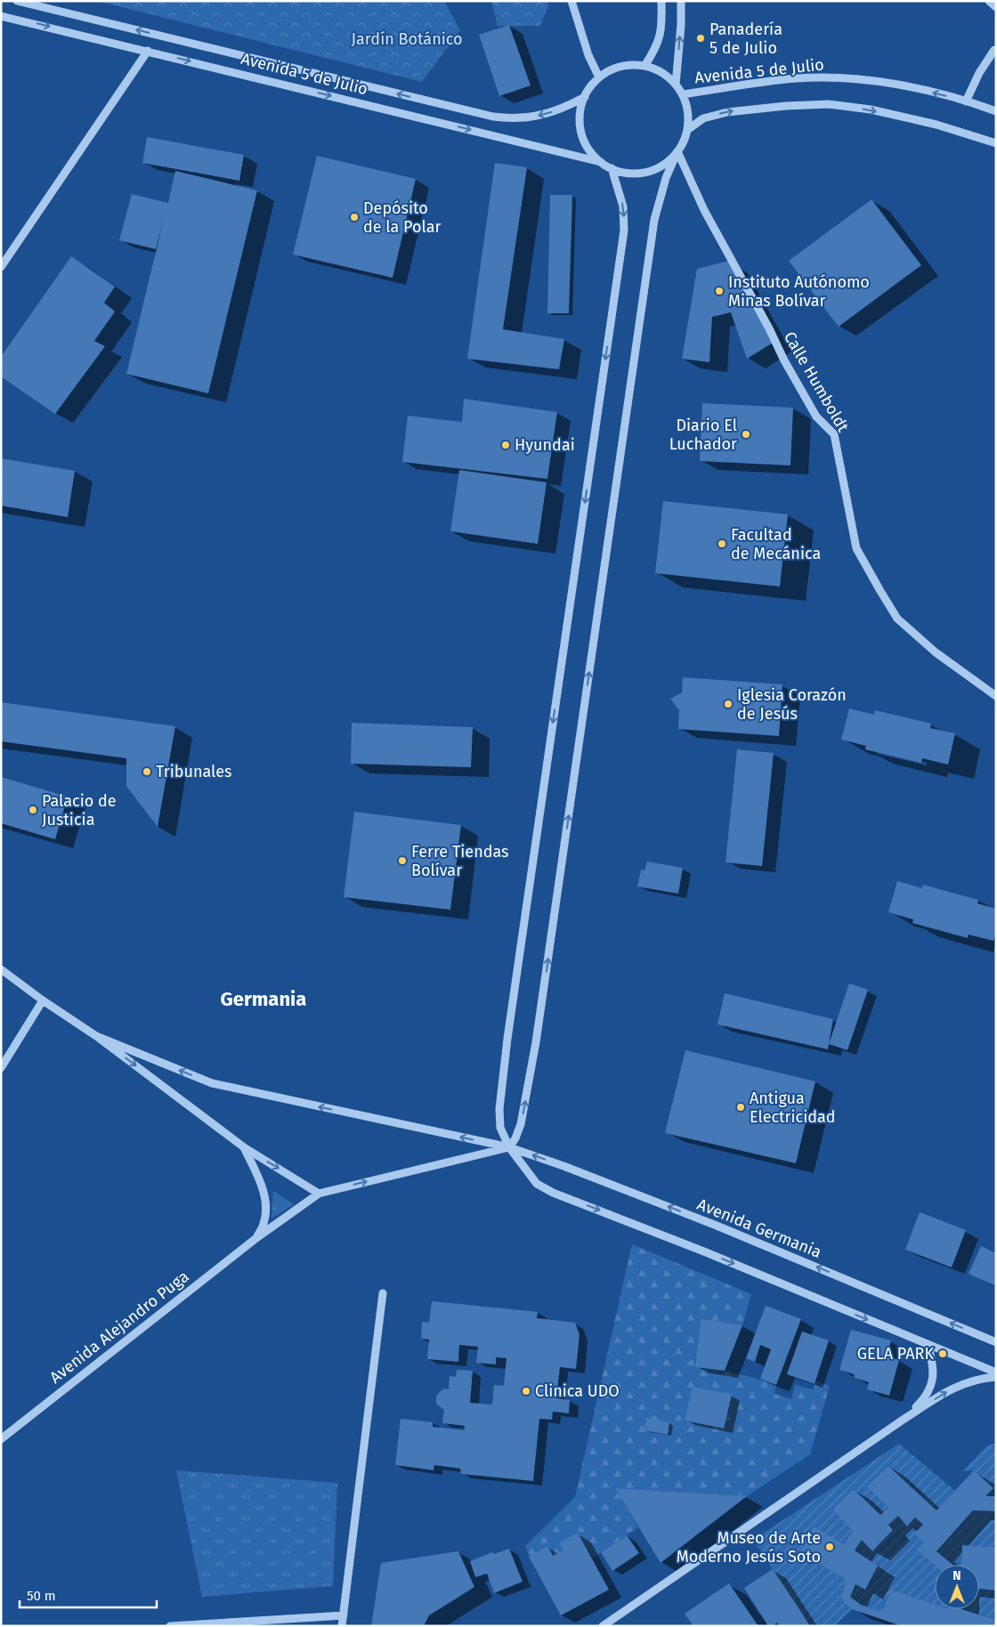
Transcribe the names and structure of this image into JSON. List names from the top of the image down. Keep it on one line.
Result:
{"streets":{"street":["Avenida 5 de Julio","Calle Humboldt","Avenida Germania","Avenida Alejandro Puga"]},"crossings":[["Avenida 5 de Julio","Calle Humboldt"]],"districts":["Germania"],"parks":["Jardín Botánico"],"places":["Panadería 5 de Julio","Depósito de la Polar","Instituto Autónomo Minas Bolívar","Diario El Luchador","Hyundai","Facultad de Mecánica","Iglesia Corazón de Jesús","Tribunales","Palacio de Justicia","Ferre Tiendas Bolívar","Antigua Electricidad","GELA PARK","Clinica UDO","Museo de Arte Moderno Jesús Soto"],"scale_bar":"50 m","north":"top"}
